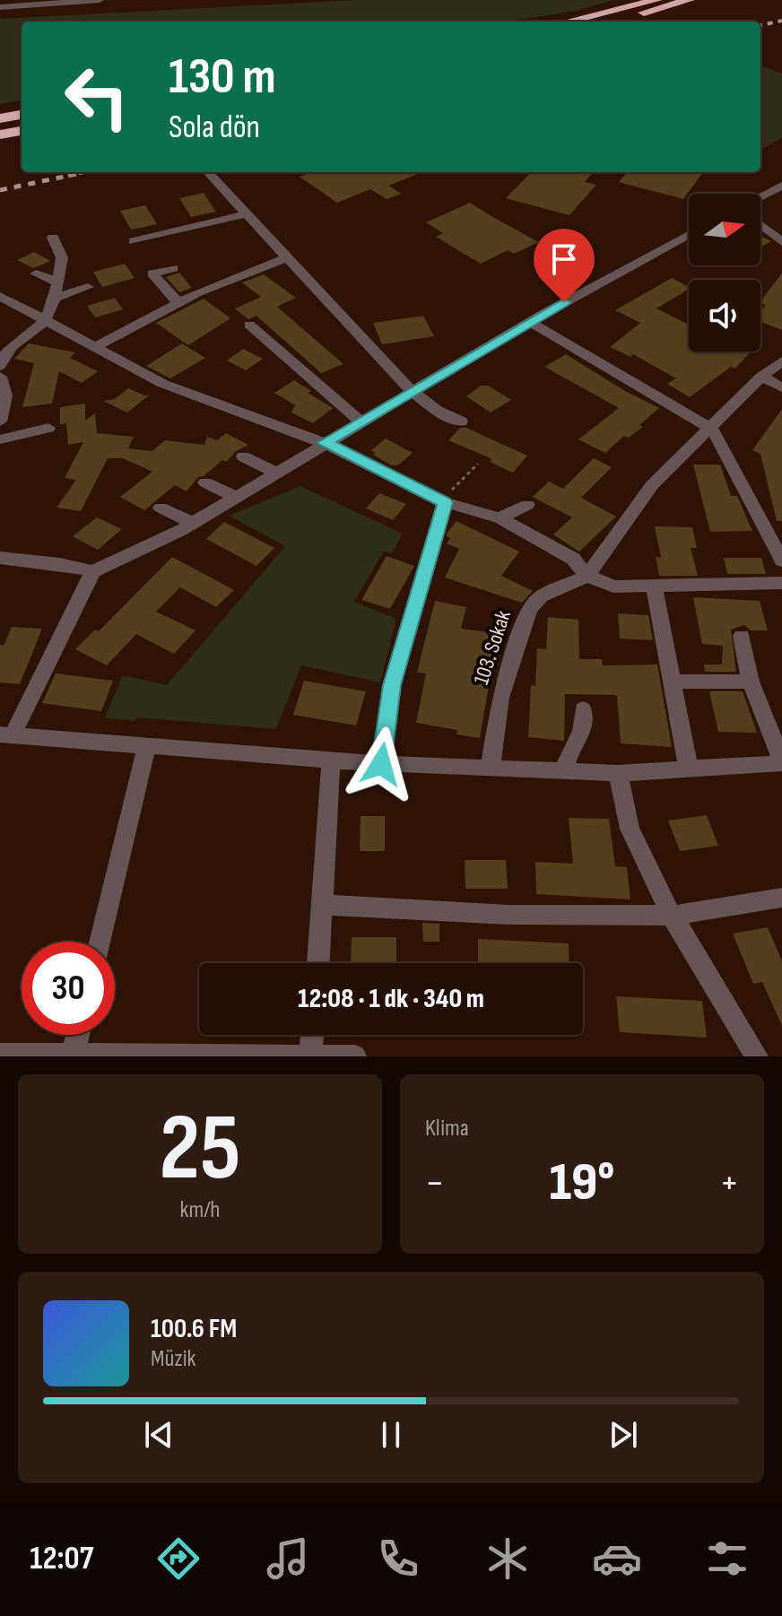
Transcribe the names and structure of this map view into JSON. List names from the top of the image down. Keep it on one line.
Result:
{"streets":{"street":["103. Sokak"]},"north":"right","page":{"turn":["130 m","Sola dön"],"limit":"30","trip":"12:08 · 1 dk · 340 m","tile":[["25","km/h"],"Klima"],"heat":["−","19°","+"],"song":["100.6 FM","Müzik"],"tabs":"12:07"}}
